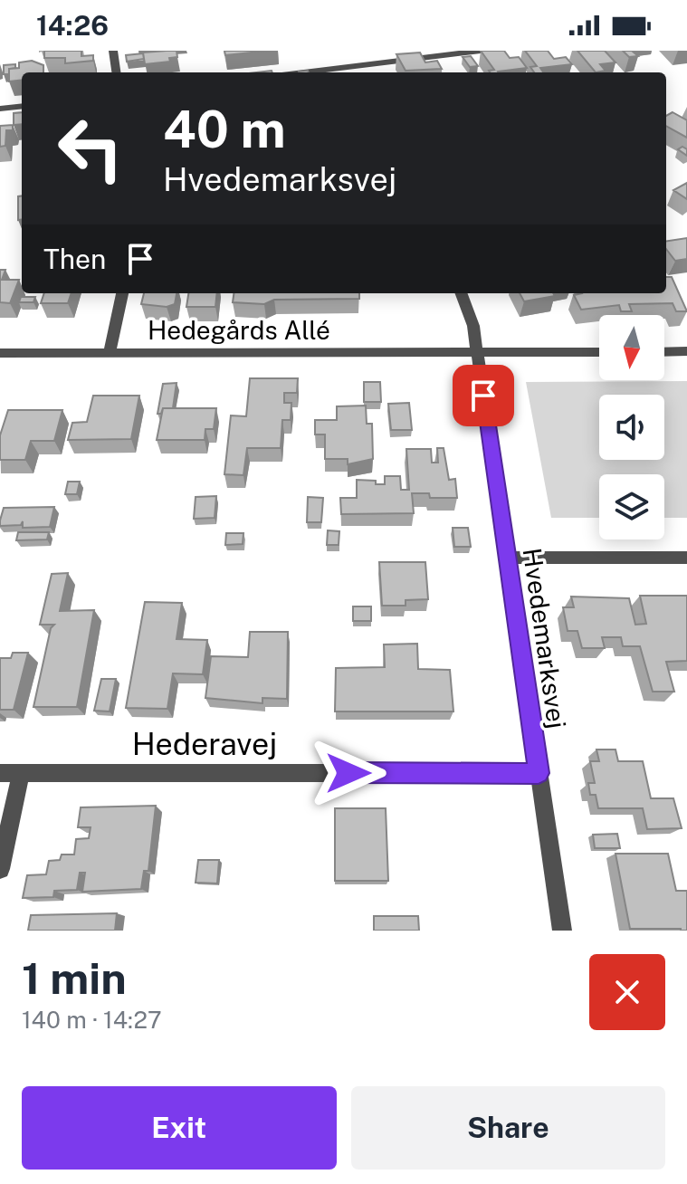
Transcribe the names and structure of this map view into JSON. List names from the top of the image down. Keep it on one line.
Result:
{"streets":{"street":["Hedegårds Allé","Hvedemarksvej","Hederavej"]},"crossings":[["Hedegårds Allé","Hvedemarksvej"],["Hvedemarksvej","Hederavej"]],"north":"bottom","page":{"status":"14:26","turn":["40 m","Hvedemarksvej"],"then":"Then","heading":["1 min","140 m · 14:27"],"buttons":["Exit","Share"]}}
